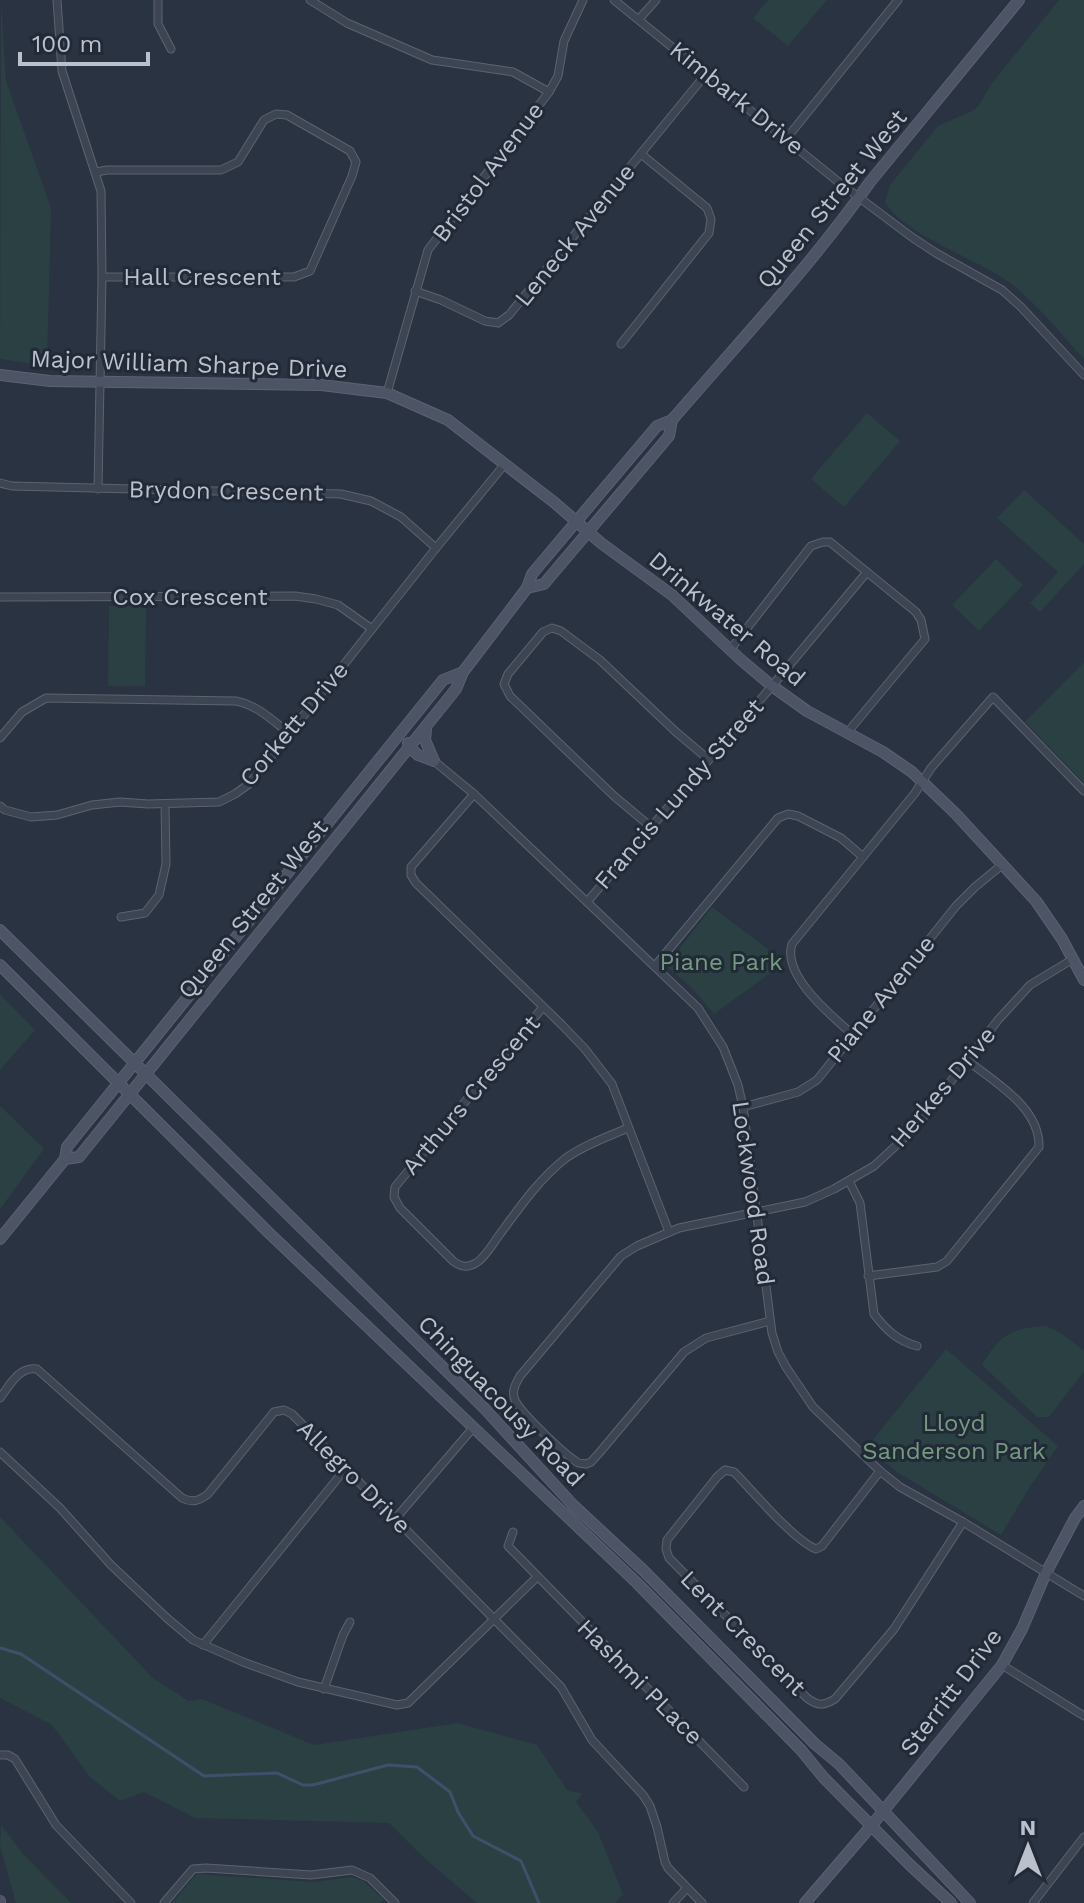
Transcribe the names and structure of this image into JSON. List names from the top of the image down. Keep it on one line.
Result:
{"streets":{"main road":["Queen Street West","Major William Sharpe Drive","Drinkwater Road","Chinguacousy Road","Sterritt Drive"],"street":["Kimbark Drive","Bristol Avenue","Leneck Avenue","Hall Crescent","Brydon Crescent","Cox Crescent","Corkett Drive","Francis Lundy Street","Piane Avenue","Herkes Drive","Arthurs Crescent","Lockwood Road","Allegro Drive","Lent Crescent","Hashmi PLace"]},"crossings":[["Kimbark Drive","Queen Street West"],["Kimbark Drive","Leneck Avenue"],["Bristol Avenue","Leneck Avenue"],["Bristol Avenue","Major William Sharpe Drive"],["Queen Street West","Major William Sharpe Drive"],["Queen Street West","Drinkwater Road"],["Queen Street West","Chinguacousy Road"],["Major William Sharpe Drive","Drinkwater Road"],["Major William Sharpe Drive","Corkett Drive"],["Brydon Crescent","Corkett Drive"],["Cox Crescent","Corkett Drive"],["Drinkwater Road","Francis Lundy Street"],["Drinkwater Road","Piane Avenue"],["Drinkwater Road","Herkes Drive"],["Francis Lundy Street","Lockwood Road"],["Piane Avenue","Lockwood Road"],["Herkes Drive","Lockwood Road"],["Lockwood Road","Lent Crescent"],["Lockwood Road","Sterritt Drive"],["Chinguacousy Road","Sterritt Drive"]],"parks":["Piane Park","Lloyd Sanderson Park"],"scale_bar":"100 m","north":"top"}
